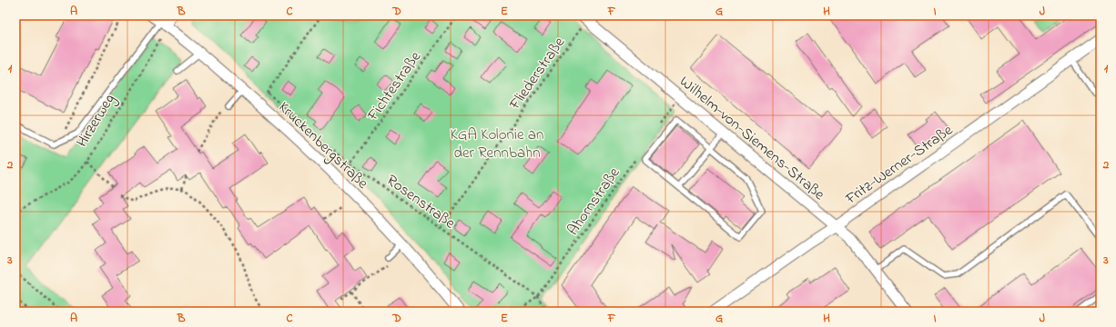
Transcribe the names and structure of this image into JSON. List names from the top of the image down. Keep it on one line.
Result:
{"streets":{"street":["Wilhelm-von-Siemens-Straße","Kruckenbergstraße","Fritz-Werner-Straße"],"path":["Fliederstraße","Fichtestraße","Hirzerweg","Rosenstraße","Ahornstraße"]},"crossings":[["Fliederstraße","Wilhelm-von-Siemens-Straße"],["Fliederstraße","Rosenstraße"],["Fichtestraße","Rosenstraße"],["Hirzerweg","Kruckenbergstraße"],["Wilhelm-von-Siemens-Straße","Fritz-Werner-Straße"],["Rosenstraße","Ahornstraße"]],"parks":["KGA Kolonie an der Rennbahn"],"grid":{"columns":["A","B","C","D","E","F","G","H","I","J"],"rows":["1","2","3"]}}
